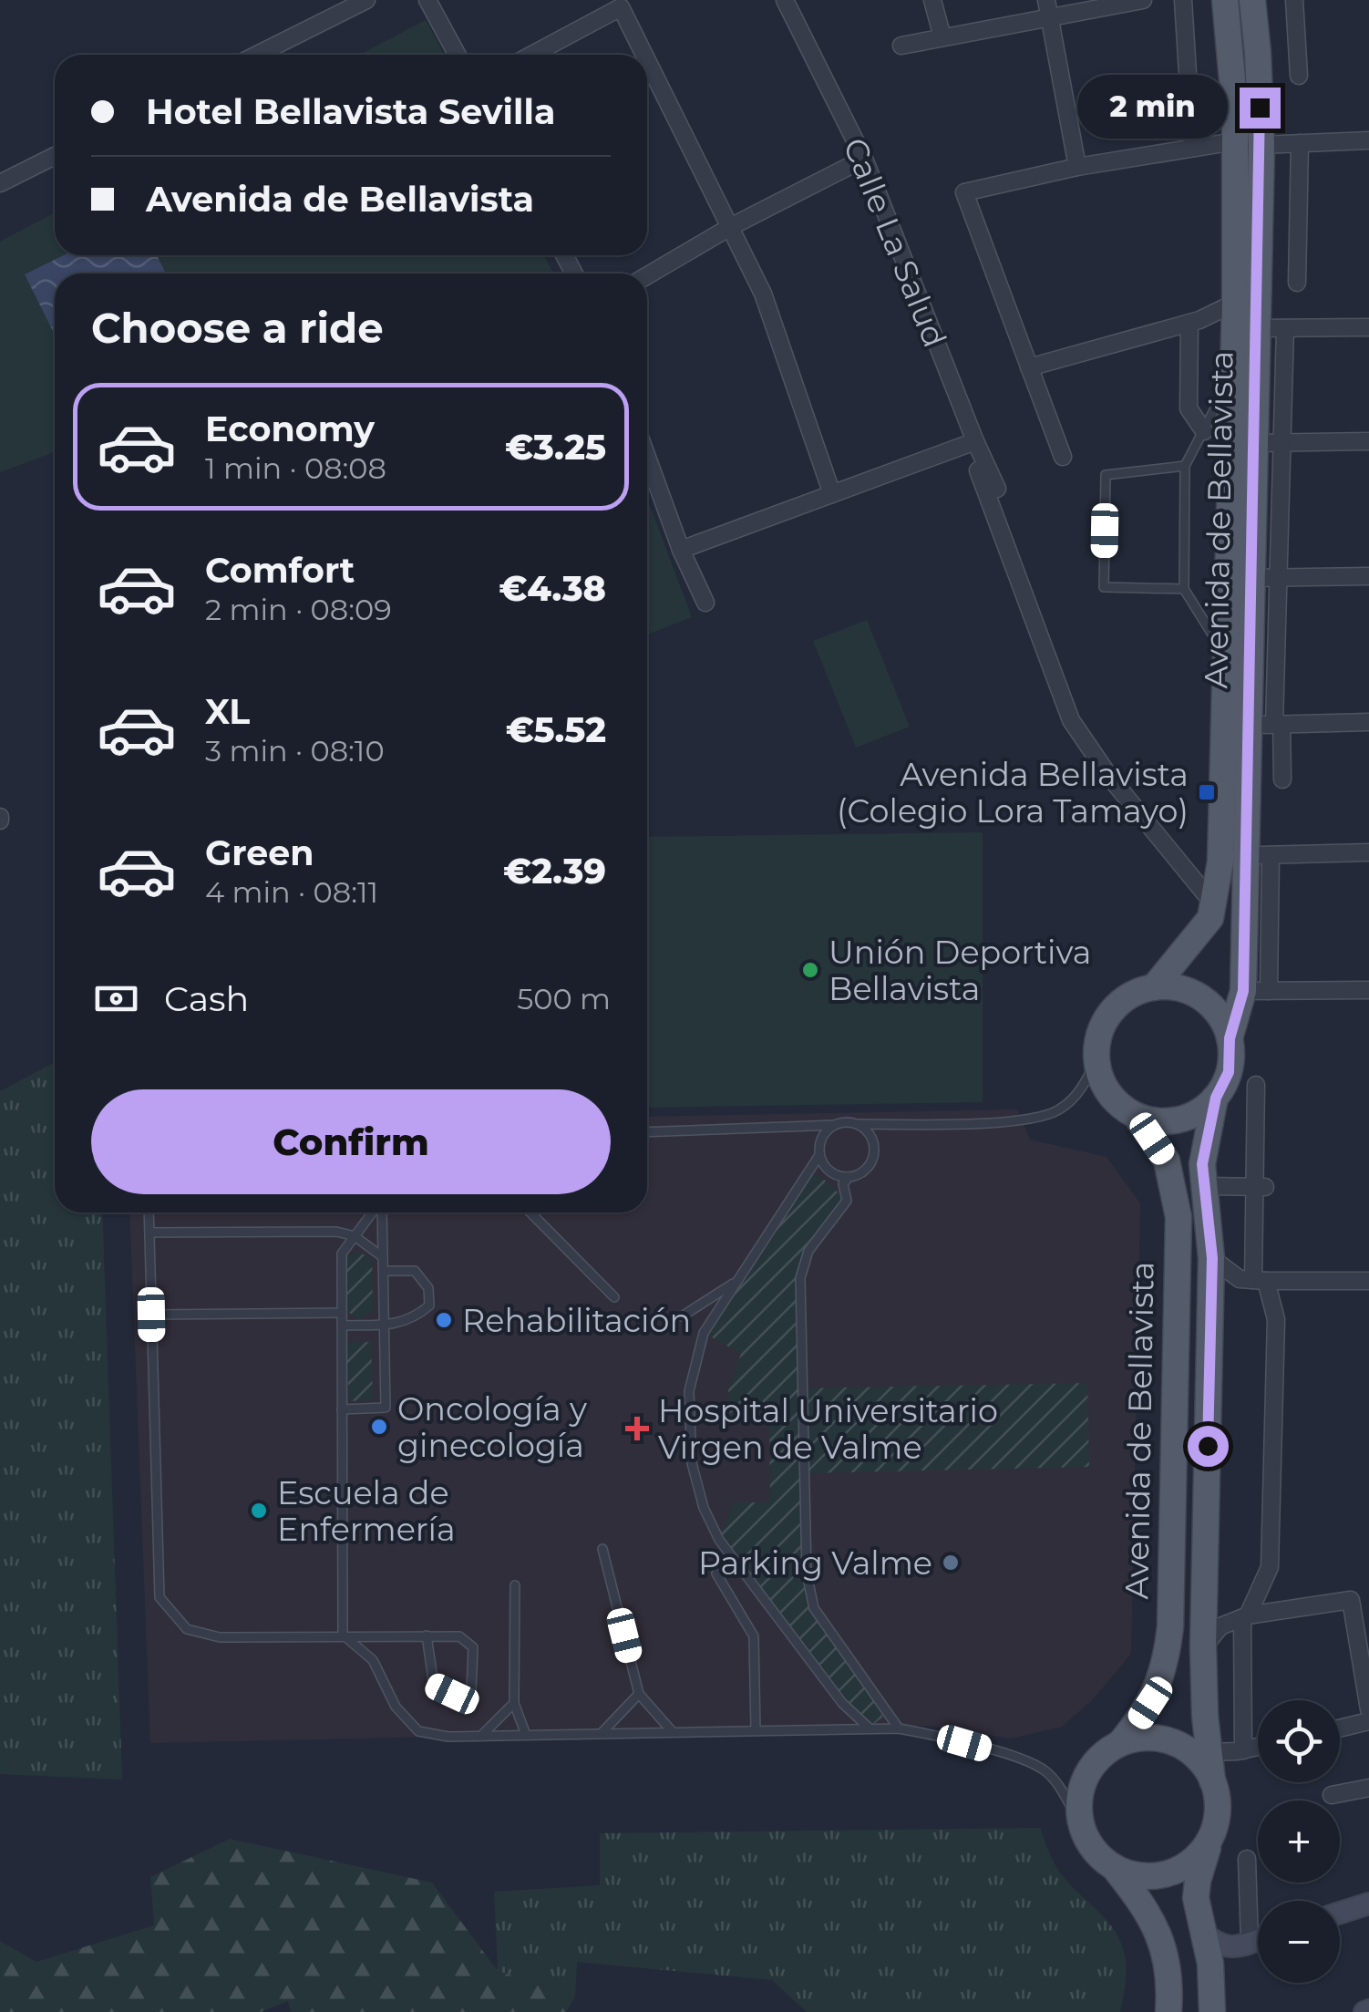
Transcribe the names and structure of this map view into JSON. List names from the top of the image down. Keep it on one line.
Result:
{"streets":{"main road":["Avenida de Bellavista"],"street":["Calle La Salud"]},"crossings":[["Calle La Salud","Avenida de Bellavista"]],"places":{"transit":["Avenida Bellavista (Colegio Lora Tamayo)"],"other":["Unión Deportiva Bellavista","Rehabilitación","Oncología y ginecología","Escuela de Enfermería","Parking Valme"],"health":["Hospital Universitario Virgen de Valme"]},"page":{"banner":["Hotel Bellavista Sevilla","Avenida de Bellavista"],"bubble":"2 min","heading":"Choose a ride","list":[{"name":"Economy","note":"1 min · 08:08","value":"€3.25"},{"name":"Comfort","note":"2 min · 08:09","value":"€4.38"},{"name":"XL","note":"3 min · 08:10","value":"€5.52"},{"name":"Green","note":"4 min · 08:11","value":"€2.39"}],"pay":["Cash","500 m"],"buttons":"Confirm","map_buttons":["+","−"]}}
